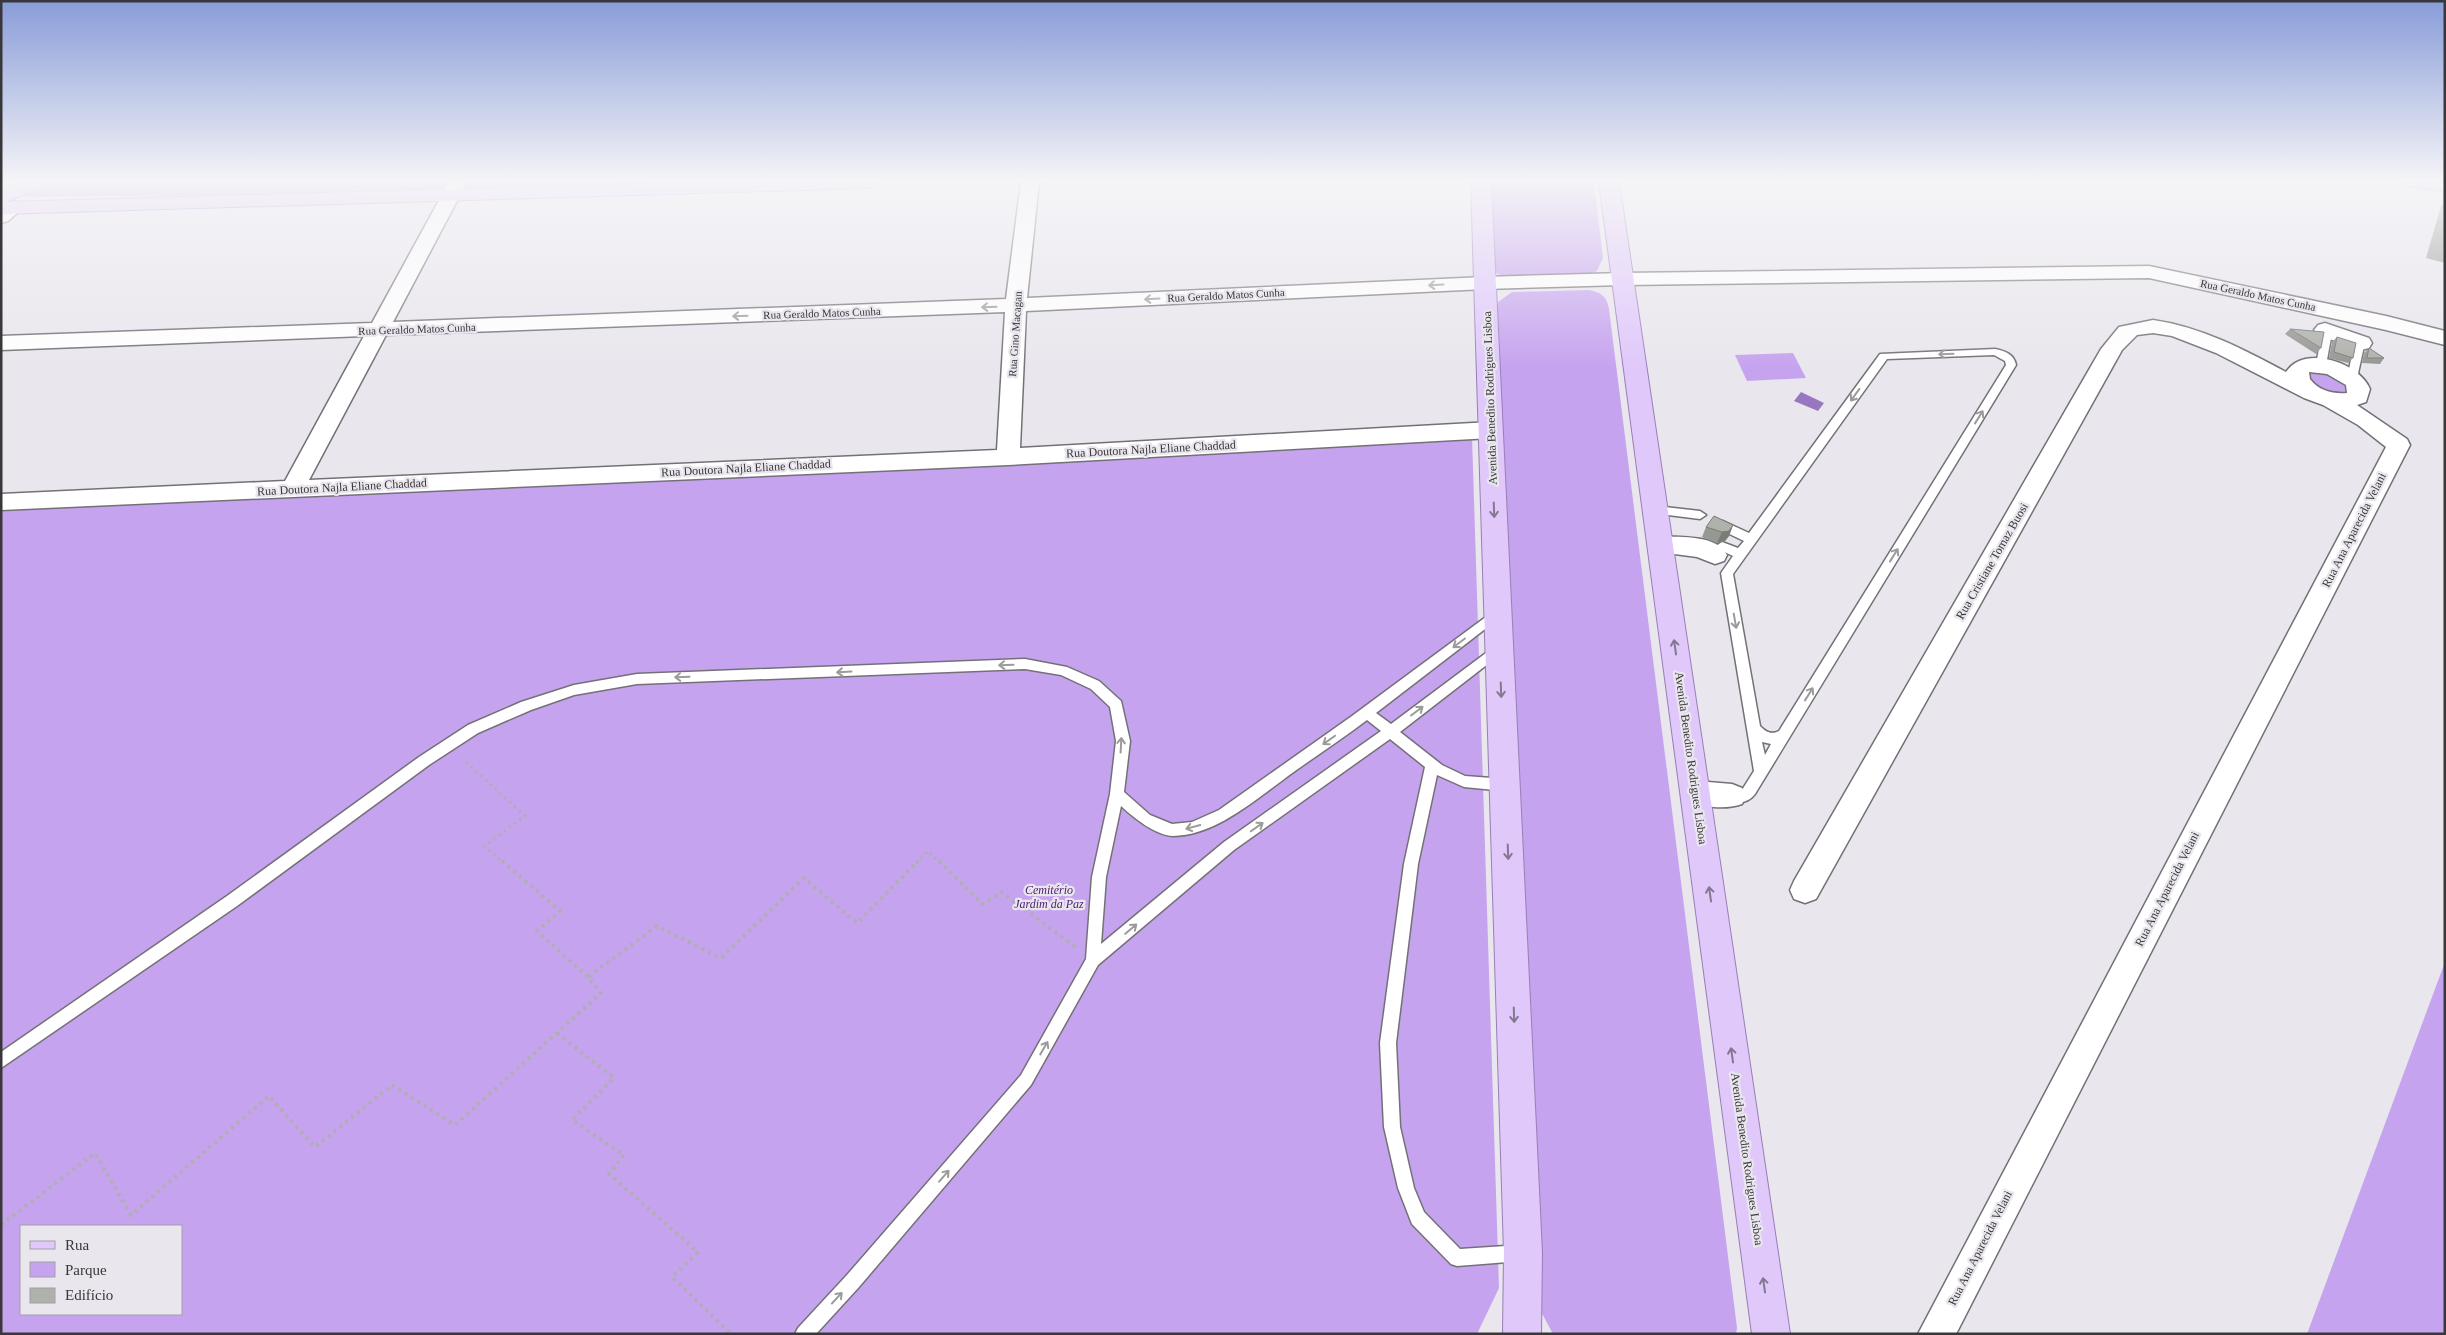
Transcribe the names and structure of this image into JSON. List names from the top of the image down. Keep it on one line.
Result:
{"streets":{"main road":["Avenida Benedito Rodrigues Lisboa"],"street":["Rua Geraldo Matos Cunha","Rua Gino Macagan","Rua Doutora Najla Eliane Chaddad","Rua Ana Aparecida Velani","Rua Cristiane Tomaz Buosi"]},"crossings":[["Rua Geraldo Matos Cunha","Rua Gino Macagan"],["Rua Geraldo Matos Cunha","Avenida Benedito Rodrigues Lisboa"],["Rua Gino Macagan","Rua Doutora Najla Eliane Chaddad"],["Avenida Benedito Rodrigues Lisboa","Rua Doutora Najla Eliane Chaddad"]],"one_way":["Rua Geraldo Matos Cunha"],"parks":["Cemitério Jardim da Paz"],"legend":["Rua","Parque","Edifício"]}
